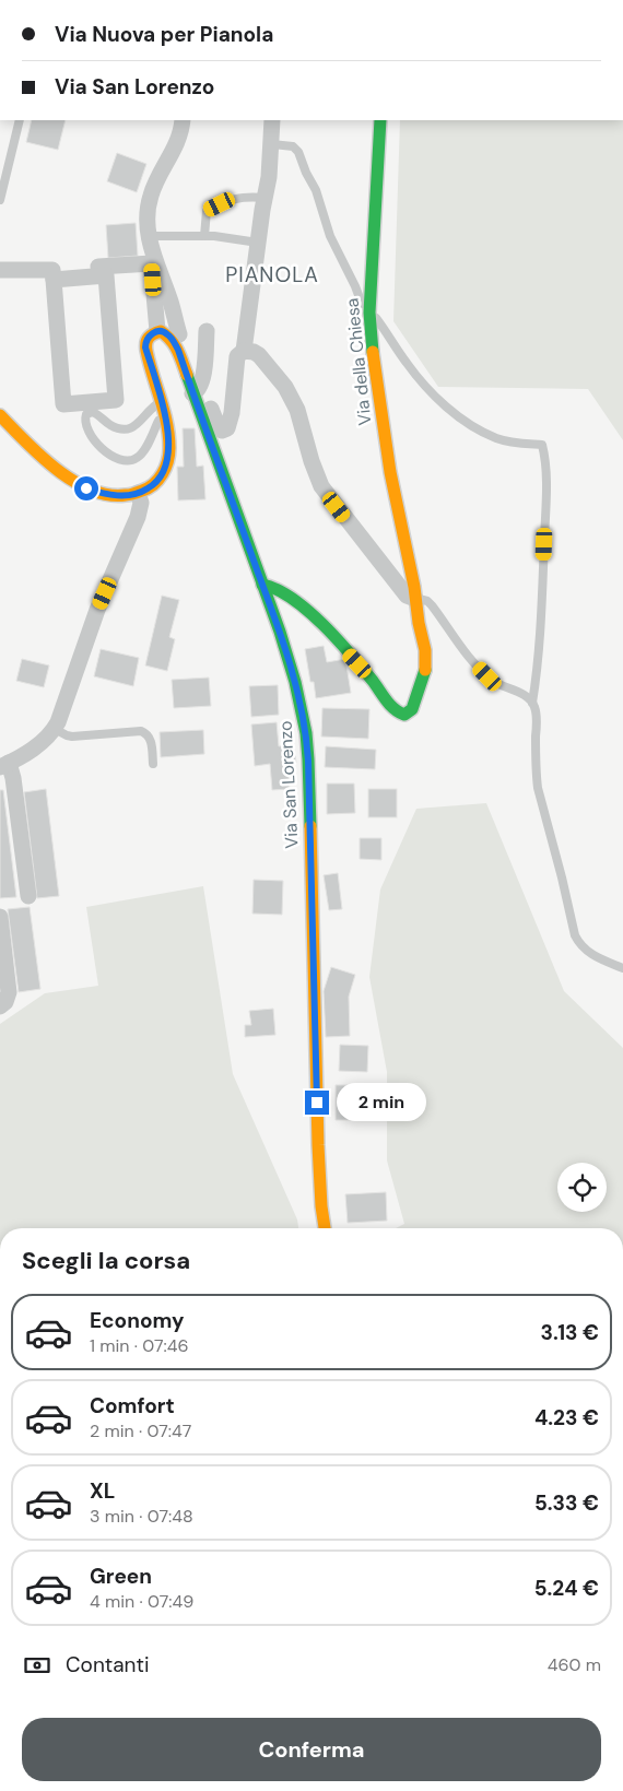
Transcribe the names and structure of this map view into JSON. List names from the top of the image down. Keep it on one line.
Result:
{"streets":{"main road":["Via della Chiesa","Via San Lorenzo"]},"crossings":[["Via della Chiesa","Via San Lorenzo"]],"districts":["PIANOLA"],"page":{"banner":["Via Nuova per Pianola","Via San Lorenzo"],"bubble":"2 min","heading":"Scegli la corsa","list":[{"name":"Economy","note":"1 min · 07:46","value":"3.13 €"},{"name":"Comfort","note":"2 min · 07:47","value":"4.23 €"},{"name":"XL","note":"3 min · 07:48","value":"5.33 €"},{"name":"Green","note":"4 min · 07:49","value":"5.24 €"}],"pay":["Contanti","460 m"],"buttons":"Conferma"}}
